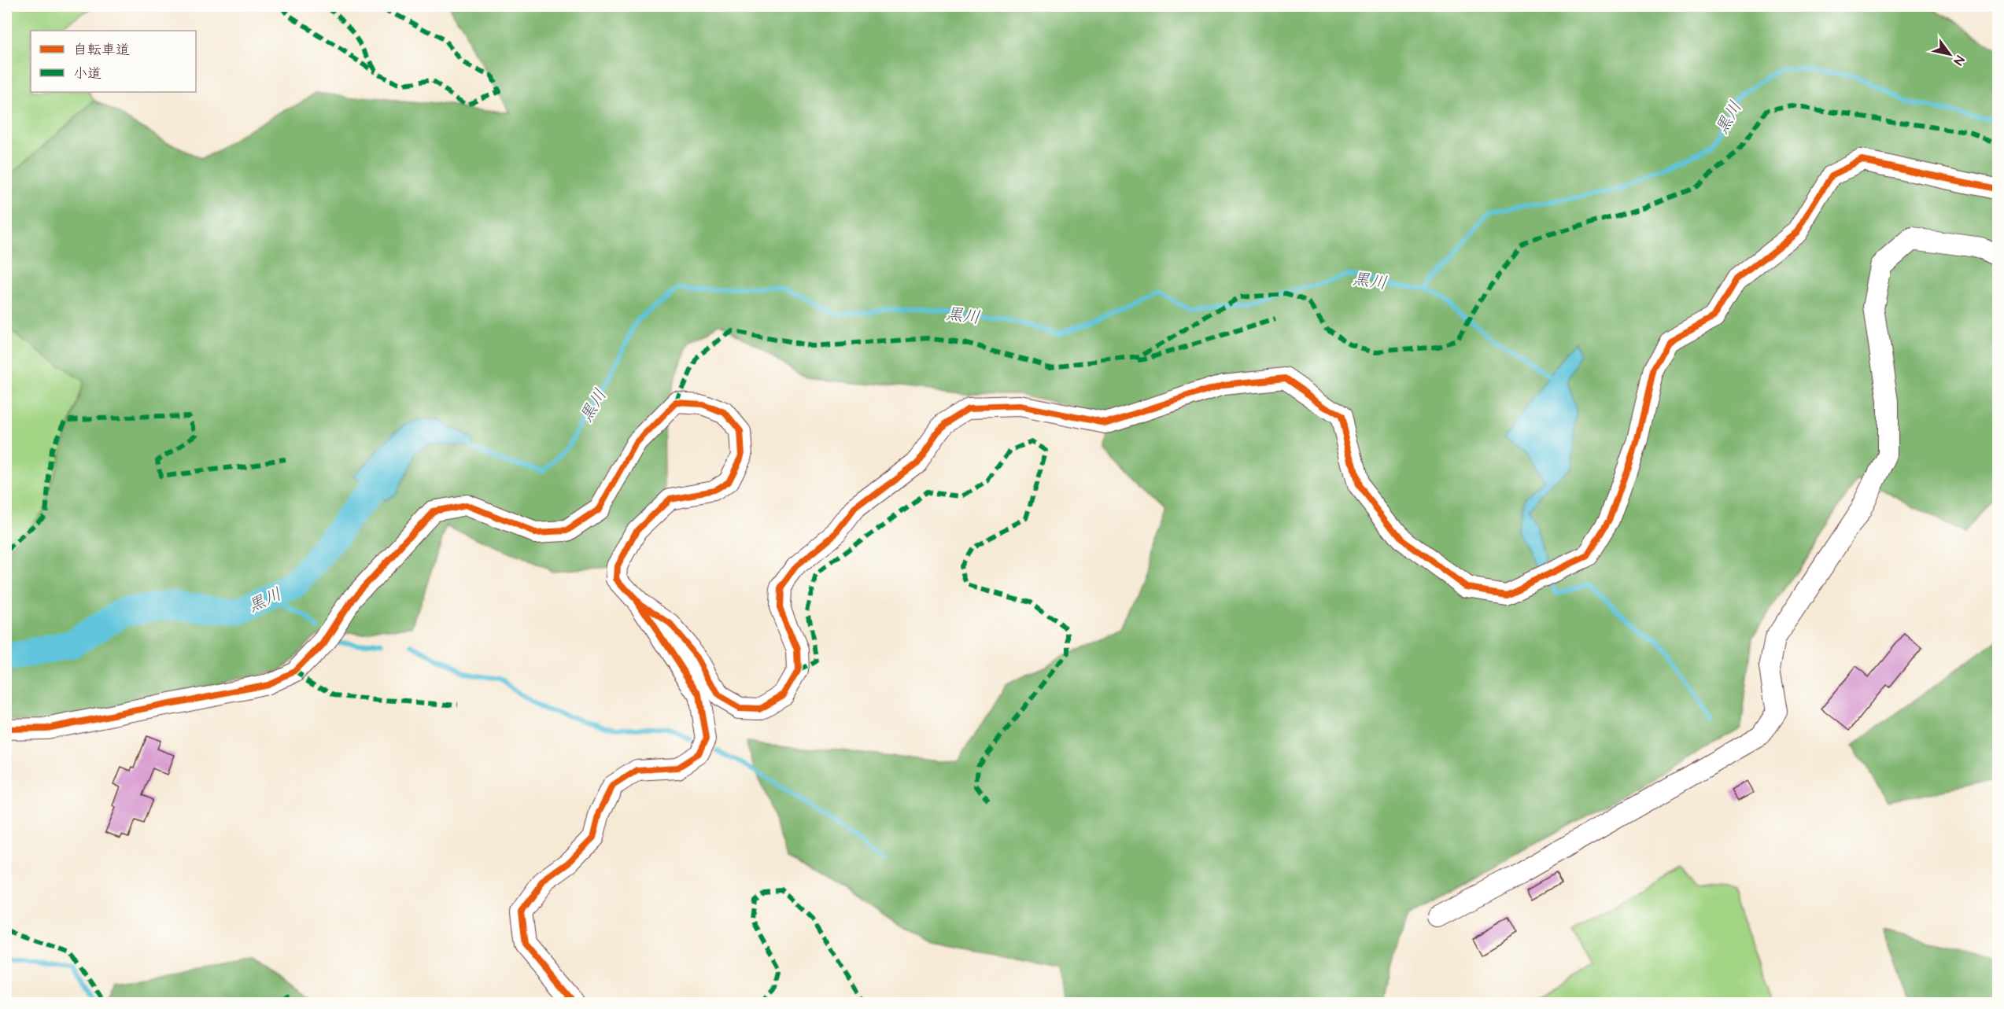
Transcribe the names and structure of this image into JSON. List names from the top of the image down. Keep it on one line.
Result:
{"water":["黒川"],"legend":["自転車道","小道"],"north":"bottom right"}
